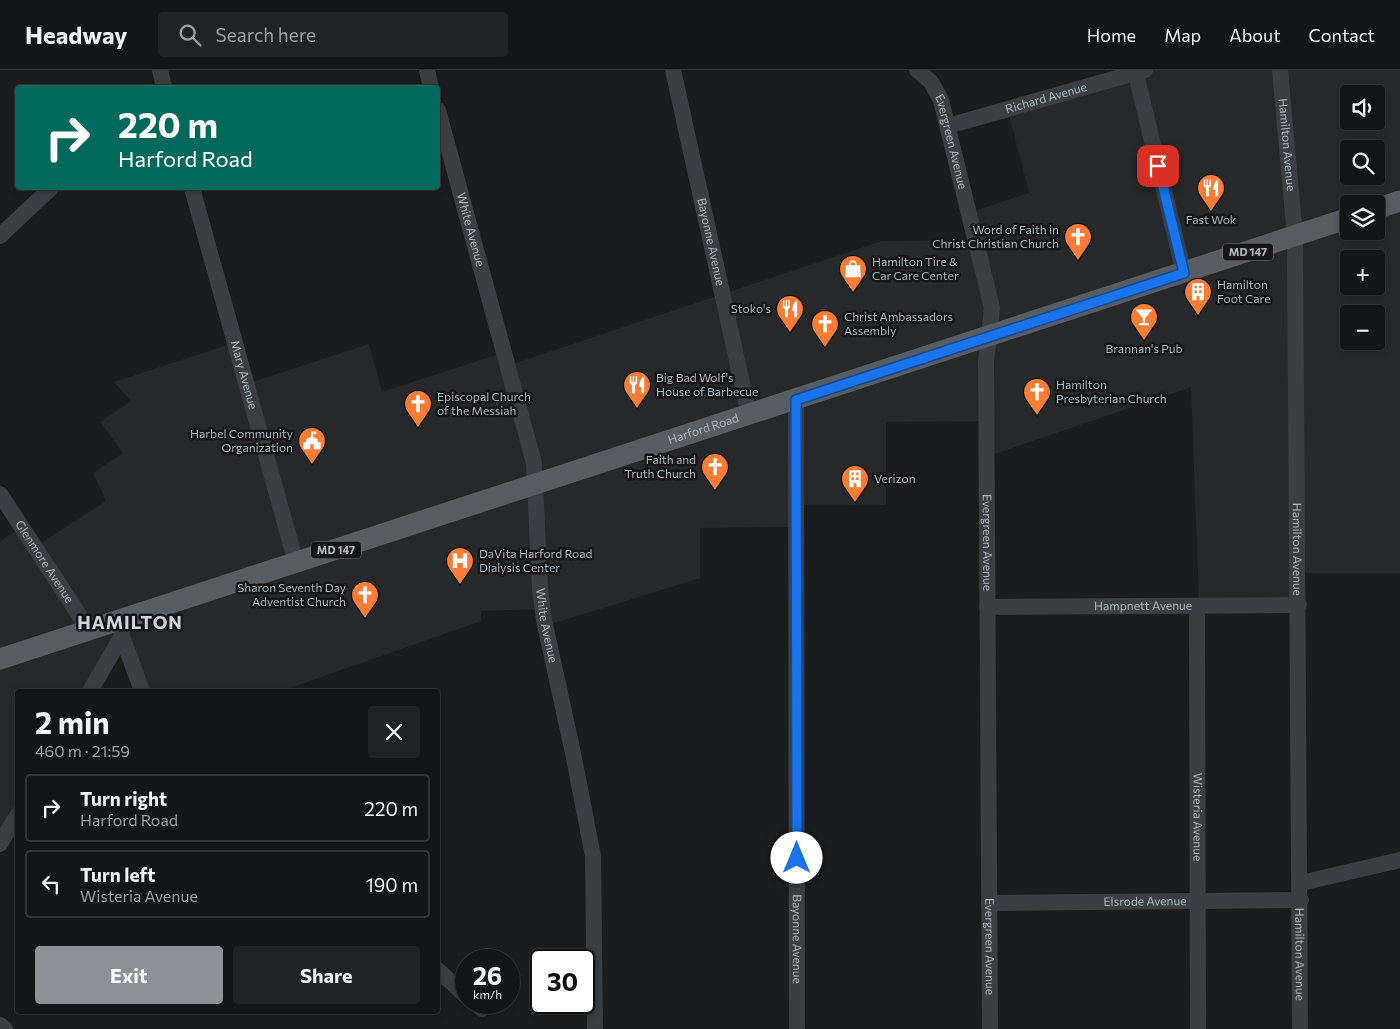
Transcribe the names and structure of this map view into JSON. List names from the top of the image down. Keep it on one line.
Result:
{"streets":{"main road":["MD 147","Harford Road"],"street":["Richard Avenue","Evergreen Avenue","Hamilton Avenue","White Avenue","Bayonne Avenue","Mary Avenue","Glenmore Avenue","Hampnett Avenue","Wisteria Avenue","Elsrode Avenue"]},"crossings":[["Richard Avenue","Evergreen Avenue"],["Evergreen Avenue","Harford Road"],["Evergreen Avenue","Hampnett Avenue"],["Evergreen Avenue","Elsrode Avenue"],["Hamilton Avenue","Harford Road"],["Hamilton Avenue","Hampnett Avenue"],["Hamilton Avenue","Elsrode Avenue"],["White Avenue","Harford Road"],["Bayonne Avenue","Harford Road"],["Mary Avenue","Harford Road"],["Harford Road","Glenmore Avenue"],["Hampnett Avenue","Wisteria Avenue"],["Wisteria Avenue","Elsrode Avenue"]],"districts":["HAMILTON"],"places":{"restaurant":["Fast Wok","Stoko's","Big Bad Wolf's House of Barbecue"],"church":["Word of Faith in Christ Christian Church","Christ Ambassadors Assembly","Hamilton Presbyterian Church","Episcopal Church of the Messiah","Faith and Truth Church","Sharon Seventh Day Adventist Church"],"shop":["Hamilton Tire & Car Care Center"],"building":["Hamilton Foot Care","Verizon"],"bar":["Brannan's Pub"],"public building":["Harbel Community Organization"],"hospital":["DaVita Harford Road Dialysis Center"]},"page":{"header":"Headway","search":"Search here","nav":["Home","Map","About","Contact"],"map_buttons":["+","−"],"turn":["220 m","Harford Road"],"heading":["2 min","460 m · 21:59"],"list":[{"name":"Turn right","note":"Harford Road","value":"220 m"},{"name":"Turn left","note":"Wisteria Avenue","value":"190 m"}],"buttons":["Exit","Share"],"speed":"26 km/h","limit":"30"}}
